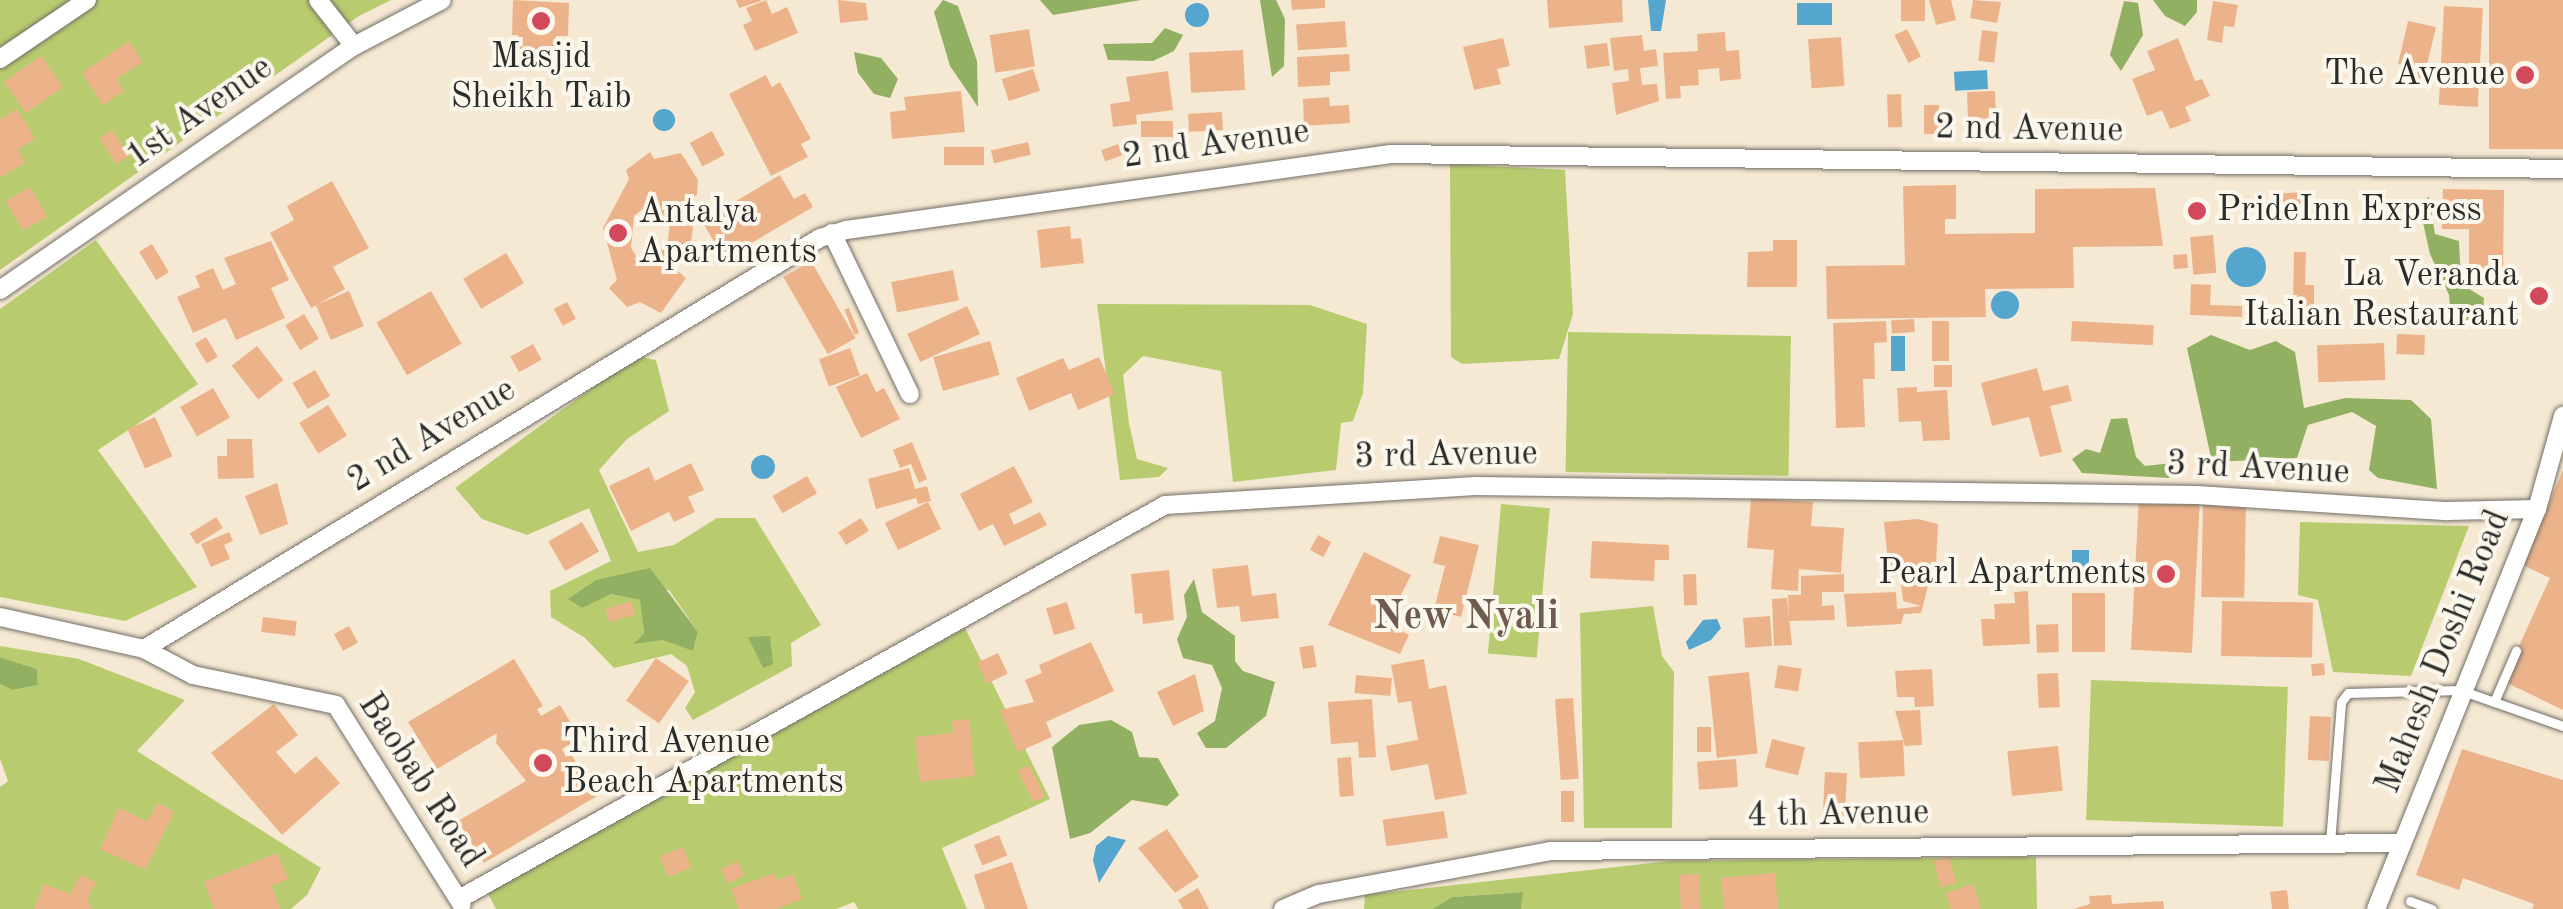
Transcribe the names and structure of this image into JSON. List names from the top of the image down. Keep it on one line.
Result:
{"streets":{"street":["1st Avenue","2 nd Avenue","3 rd Avenue","Mahesh Doshi Road","Baobab Road","4 th Avenue"]},"crossings":[["2 nd Avenue","Baobab Road"],["3 rd Avenue","Mahesh Doshi Road"],["3 rd Avenue","Baobab Road"],["Mahesh Doshi Road","4 th Avenue"]],"districts":["New Nyali"],"places":["Masjid Sheikh Taib","The Avenue","PrideInn Express","Antalya Apartments","La Veranda Italian Restaurant","Pearl Apartments","Third Avenue Beach Apartments"]}
